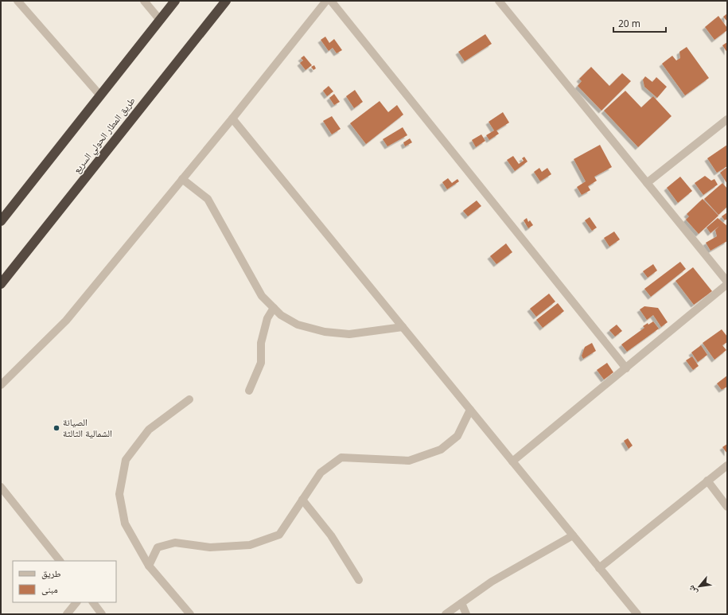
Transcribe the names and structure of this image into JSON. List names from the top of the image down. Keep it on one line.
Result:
{"streets":{"highway":["طريق المطار الحولي السريع"]},"places":["الصيانة الشمالية الثالثة"],"legend":["طريق","مبنى"],"scale_bar":"20 m","north":"bottom left"}
